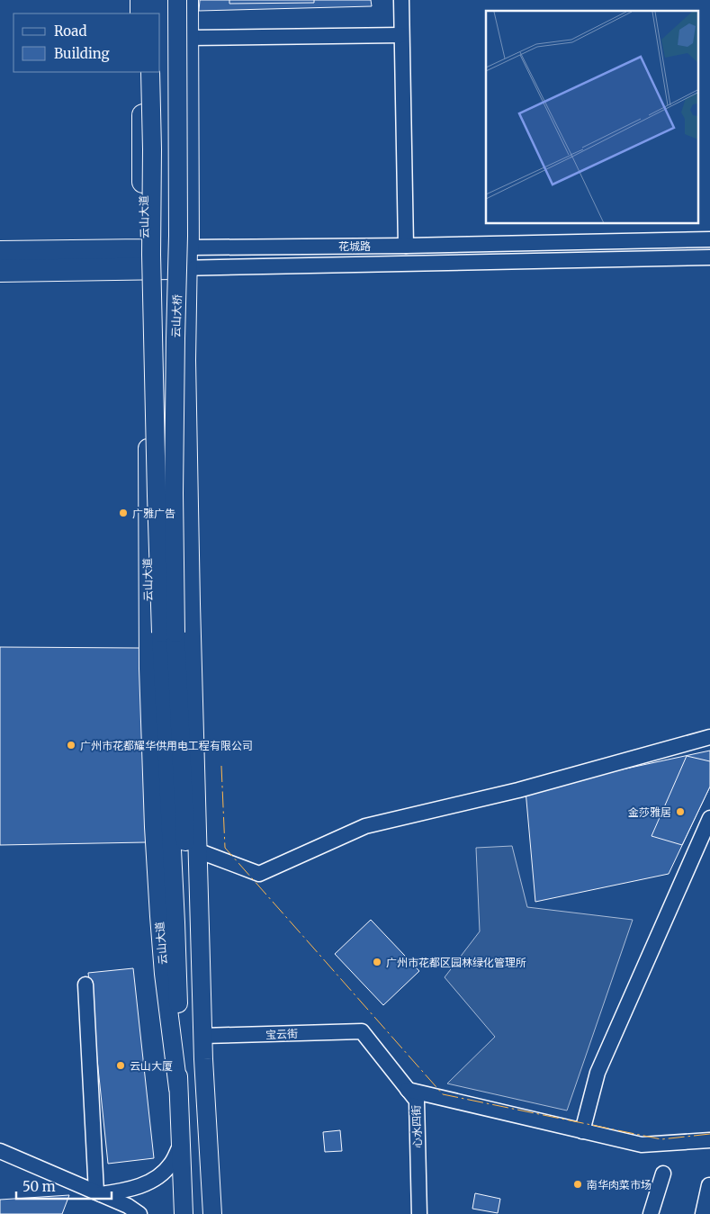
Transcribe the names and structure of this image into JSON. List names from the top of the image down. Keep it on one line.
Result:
{"streets":{"highway":["云山大道","花城路"],"main road":["云山大桥"],"street":["宝云街","心水四街"]},"crossings":[["云山大道","花城路"],["云山大道","云山大桥"],["宝云街","心水四街"]],"places":["广雅广告","广州市花都耀华供用电工程有限公司","金莎雅居","广州市花都区园林绿化管理所","云山大厦","南华肉菜市场"],"legend":["Road","Building"],"scale_bar":"50 m"}
